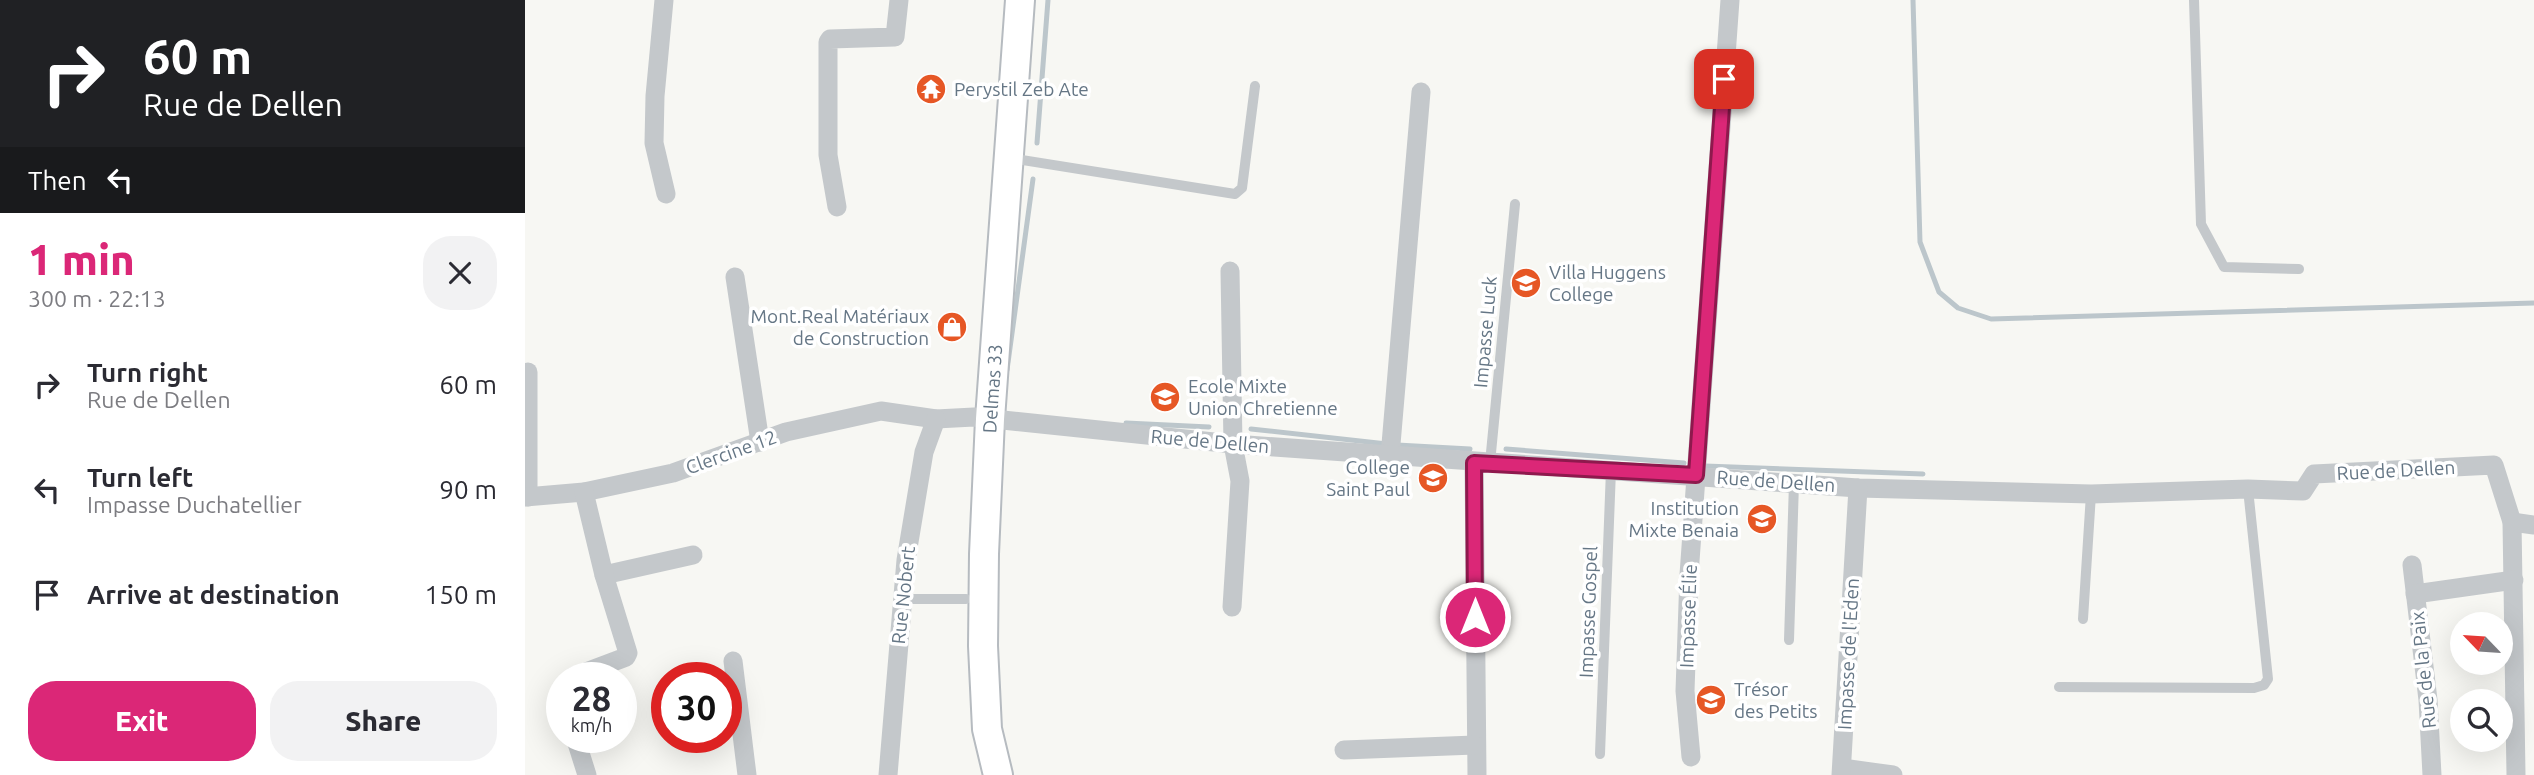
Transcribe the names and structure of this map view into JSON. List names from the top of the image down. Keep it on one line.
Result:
{"streets":{"main road":["Delmas 33"],"street":["Rue de Dellen","Clercine 12","Rue Nobert","Impasse Élie","Impasse de l'Eden","Rue de la Paix"],"lane":["Impasse Luck","Impasse Gospel"]},"crossings":[["Impasse Luck","Rue de Dellen"],["Delmas 33","Rue de Dellen"],["Rue de Dellen","Clercine 12"],["Rue de Dellen","Rue Nobert"],["Rue de Dellen","Impasse Gospel"],["Rue de Dellen","Impasse Élie"],["Rue de Dellen","Impasse de l'Eden"],["Clercine 12","Rue Nobert"]],"places":{"temple":["Perystil Zeb Ate"],"school or university":["Villa Huggens College","Ecole Mixte Union Chretienne","College Saint Paul","Institution Mixte Benaia","Trésor des Petits"],"shop":["Mont.Real Matériaux de Construction"]},"north":"top left","page":{"turn":["60 m","Rue de Dellen"],"then":"Then","heading":["1 min","300 m · 22:13"],"list":[{"name":"Turn right","note":"Rue de Dellen","value":"60 m"},{"name":"Turn left","note":"Impasse Duchatellier","value":"90 m"},{"name":"Arrive at destination","value":"150 m"}],"speed":"28 km/h","limit":"30","buttons":["Exit","Share"]}}
